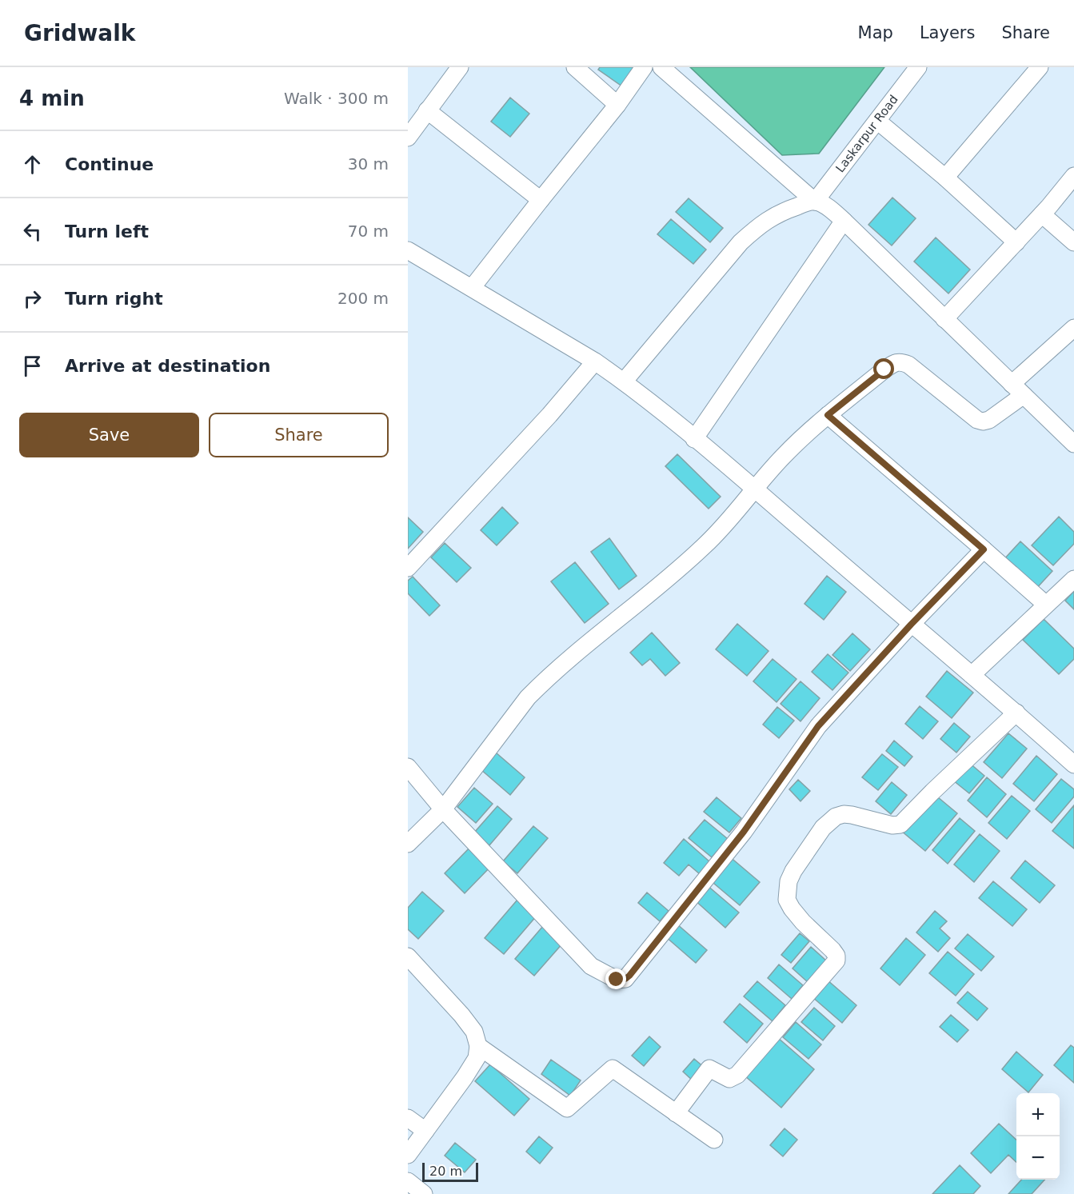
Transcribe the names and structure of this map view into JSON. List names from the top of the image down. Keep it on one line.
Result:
{"streets":{"street":["Laskarpur Road"]},"scale_bar":"20 m","page":{"header":"Gridwalk","nav":["Map","Layers","Share"],"heading":["4 min","Walk · 300 m"],"list":[["Continue","30 m"],["Turn left","70 m"],["Turn right","200 m"],"Arrive at destination"],"buttons":["Save","Share"],"map_buttons":["+","−"],"scale":"20 m"}}
